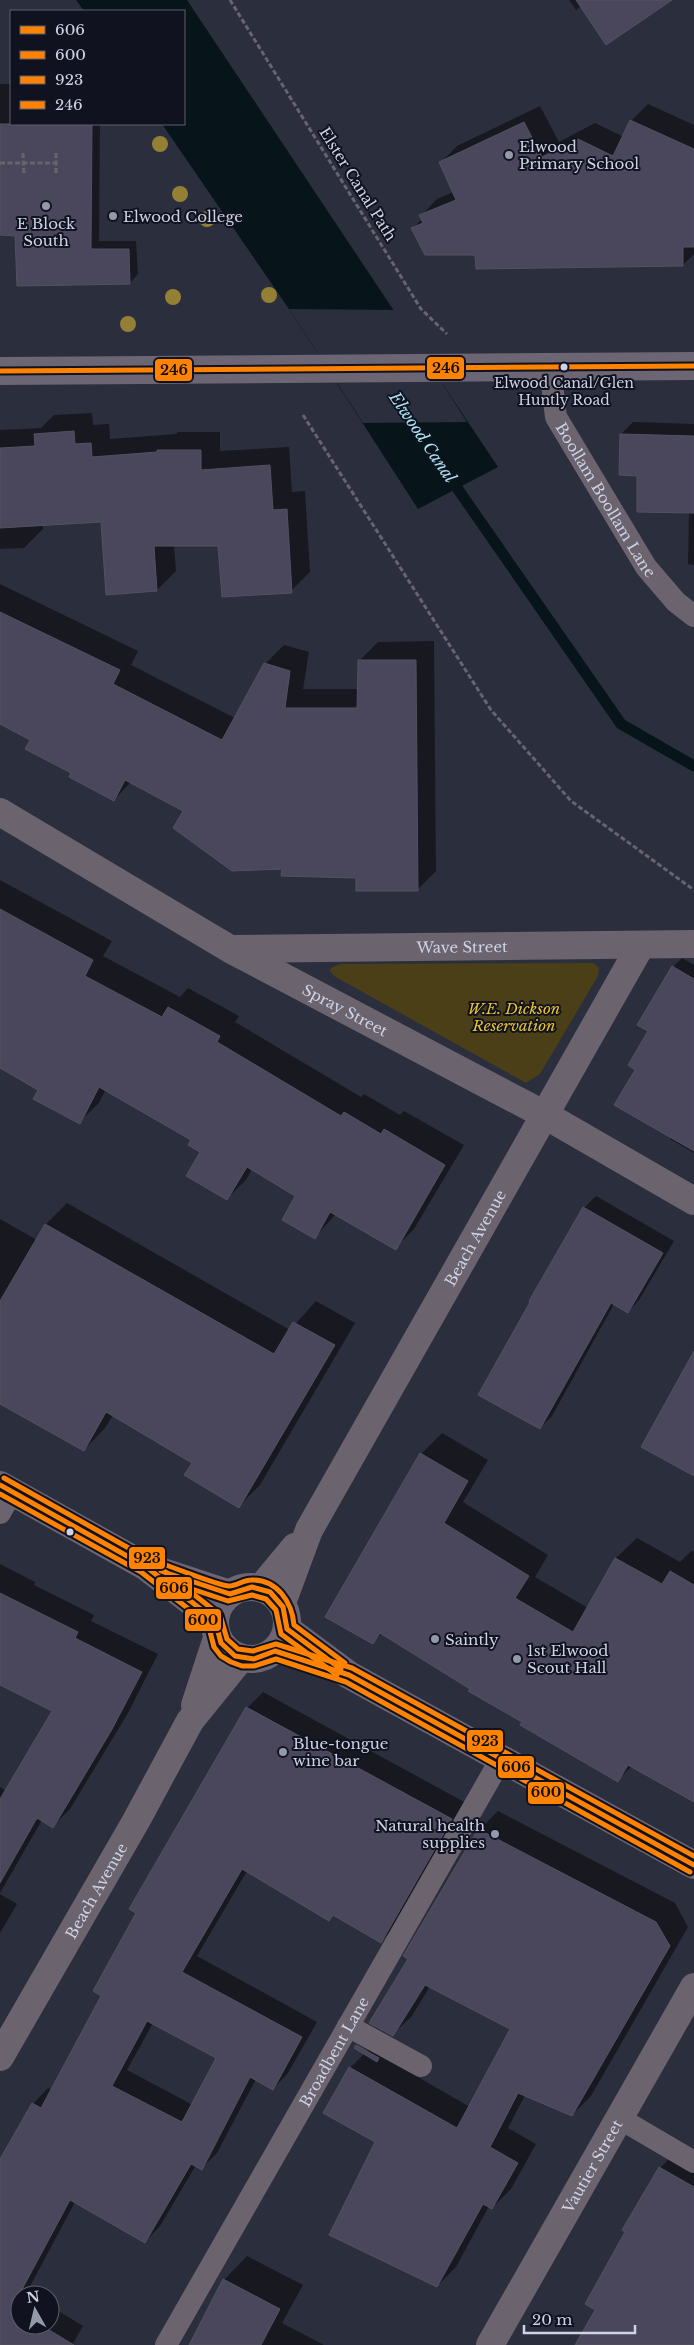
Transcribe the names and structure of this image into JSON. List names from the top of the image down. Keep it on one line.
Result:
{"streets":{"street":["Wave Street","Spray Street","Beach Avenue","Vautier Street"],"lane":["Boollam Boollam Lane","Broadbent Lane"],"path":["Elster Canal Path"]},"crossings":[["Wave Street","Spray Street"],["Wave Street","Beach Avenue"],["Spray Street","Beach Avenue"]],"water":["Elwood Canal"],"parks":["W.E. Dickson Reservation"],"places":["Elwood Primary School","E Block South","Elwood College","Elwood Canal/Glen Huntly Road","Saintly","1st Elwood Scout Hall","Blue-tongue wine bar","Natural health supplies"],"lines":["transit line 246","transit line 923","transit line 606","transit line 600"],"legend":["606","600","923","246"],"scale_bar":"20 m","north":"top"}
